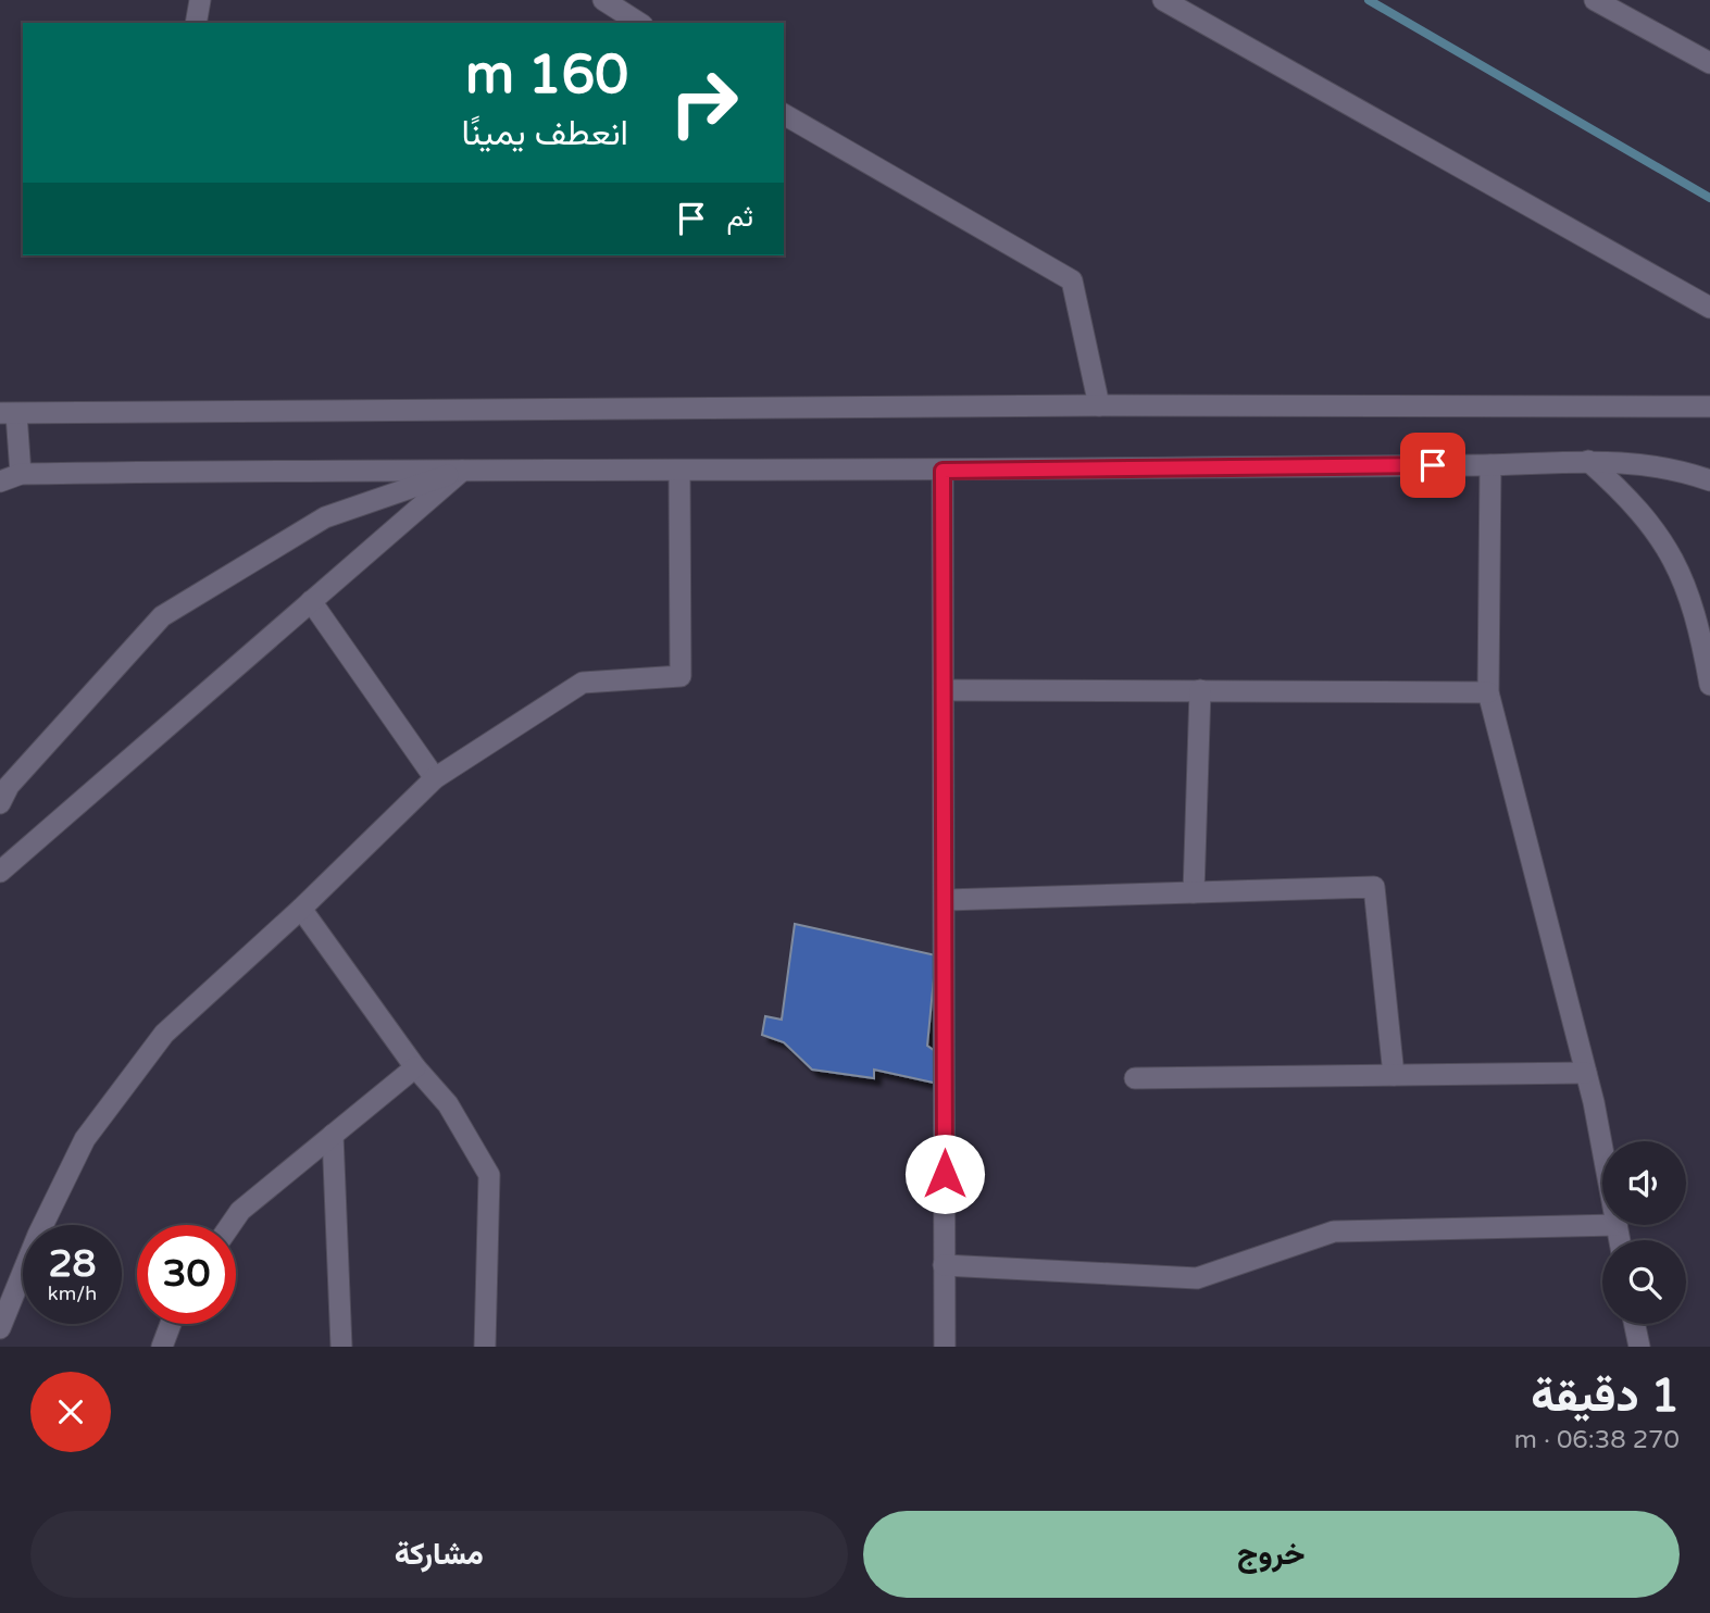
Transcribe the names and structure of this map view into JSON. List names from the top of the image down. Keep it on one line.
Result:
{"page":{"turn":["160 m","انعطف يمينًا"],"then":"ثم","speed":"28 km/h","limit":"30","heading":["1 دقيقة","270 m · 06:38"],"buttons":["خروج","مشاركة"]}}
